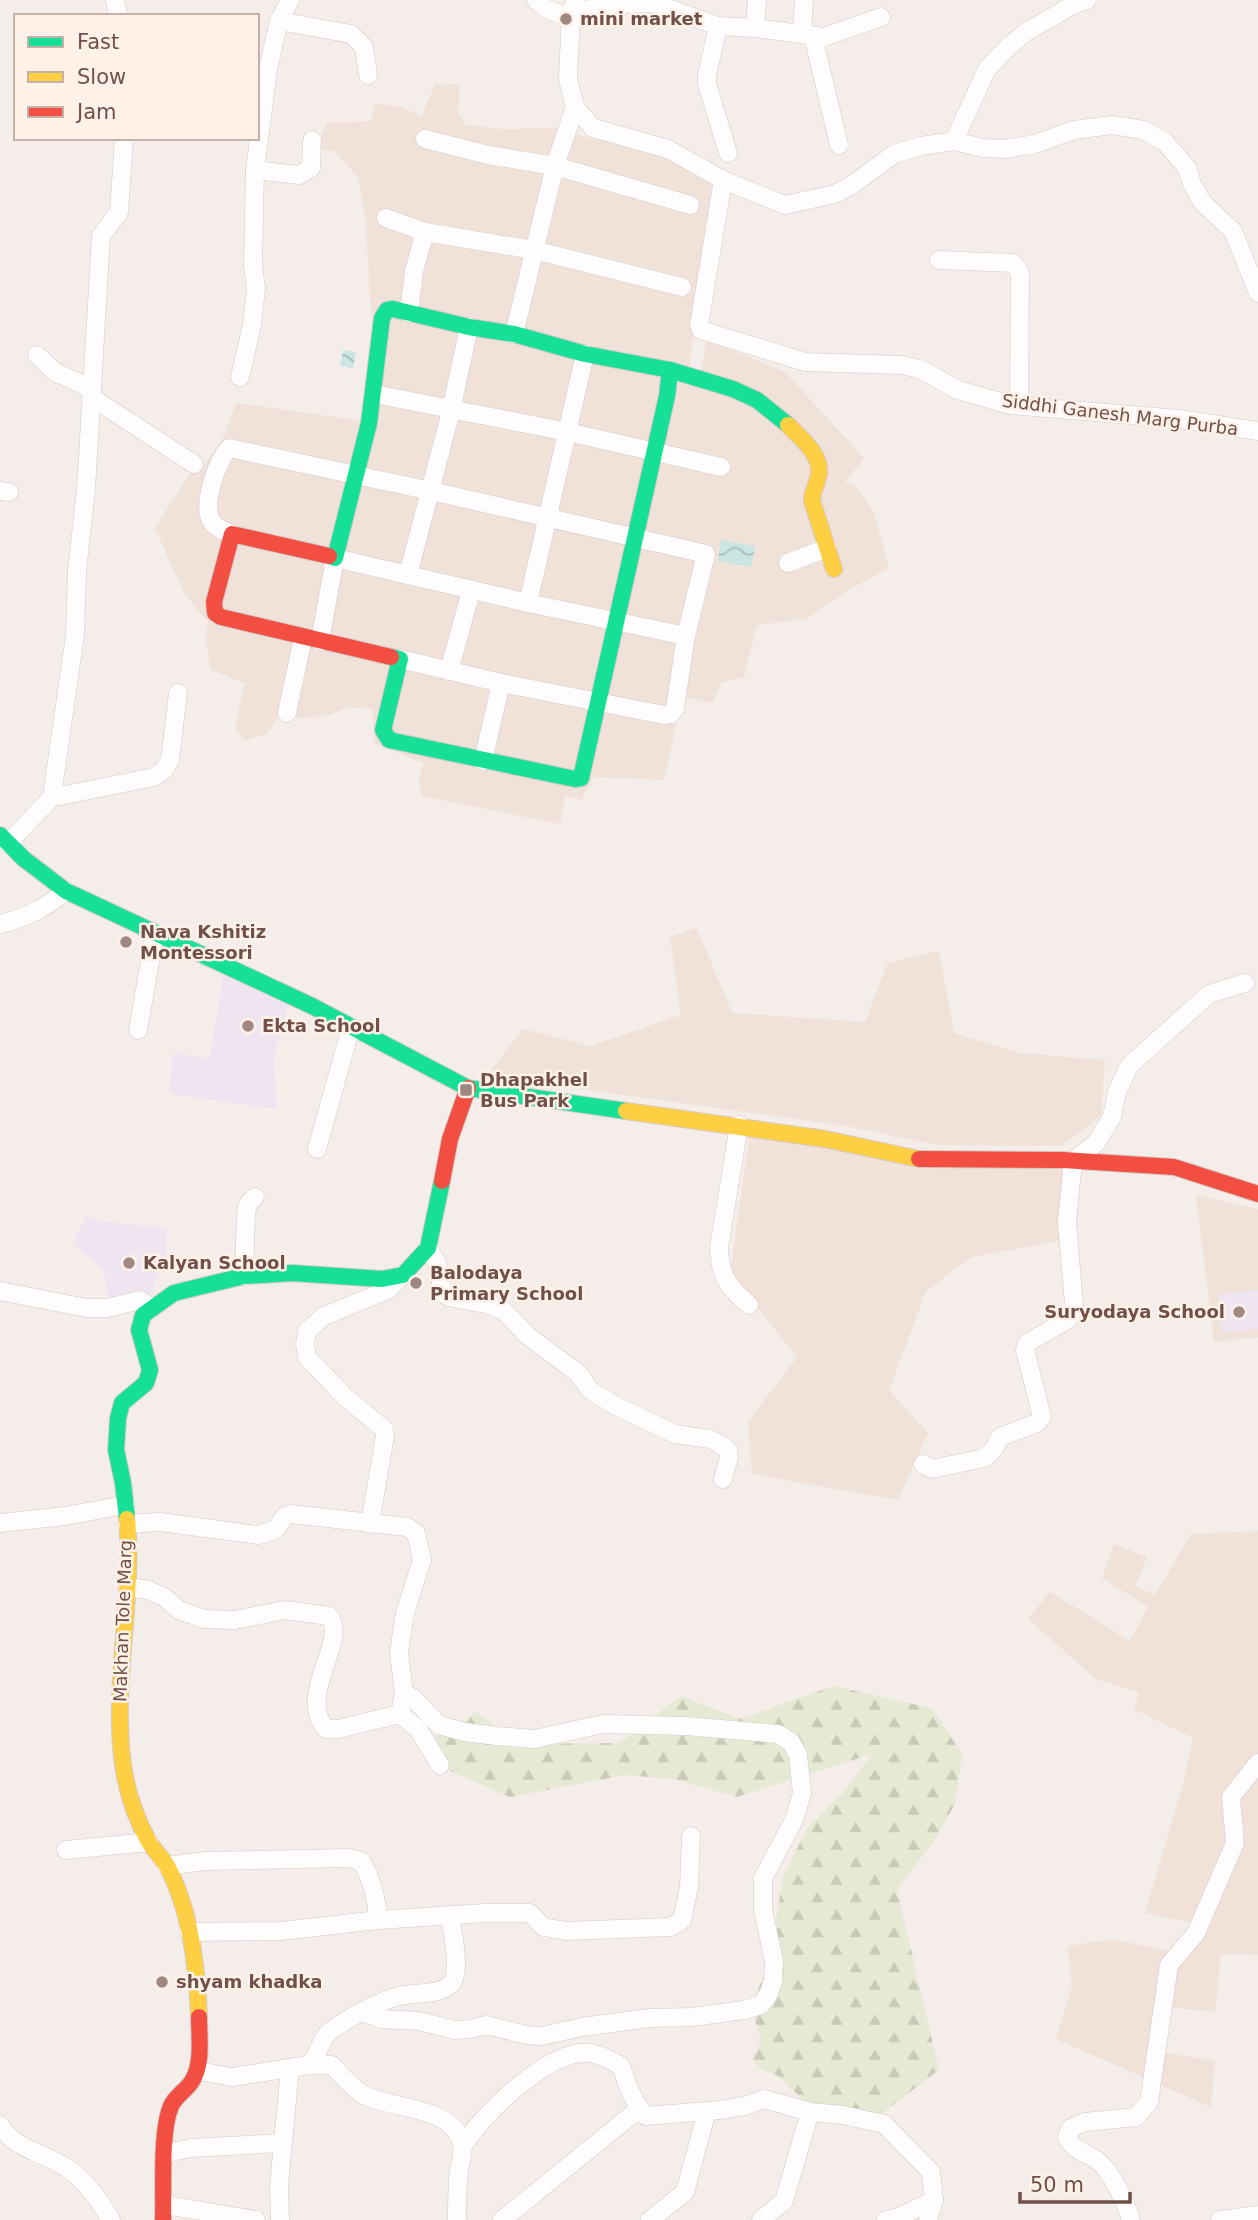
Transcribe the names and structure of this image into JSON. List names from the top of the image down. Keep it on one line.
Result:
{"streets":{"street":["Siddhi Ganesh Marg Purba","Makhan Tole Marg"]},"places":{"other":["mini market","Nava Kshitiz Montessori","Ekta School","Kalyan School","Balodaya Primary School","Suryodaya School","shyam khadka"],"transit":["Dhapakhel Bus Park"]},"legend":["Fast","Slow","Jam"],"scale_bar":"50 m"}
